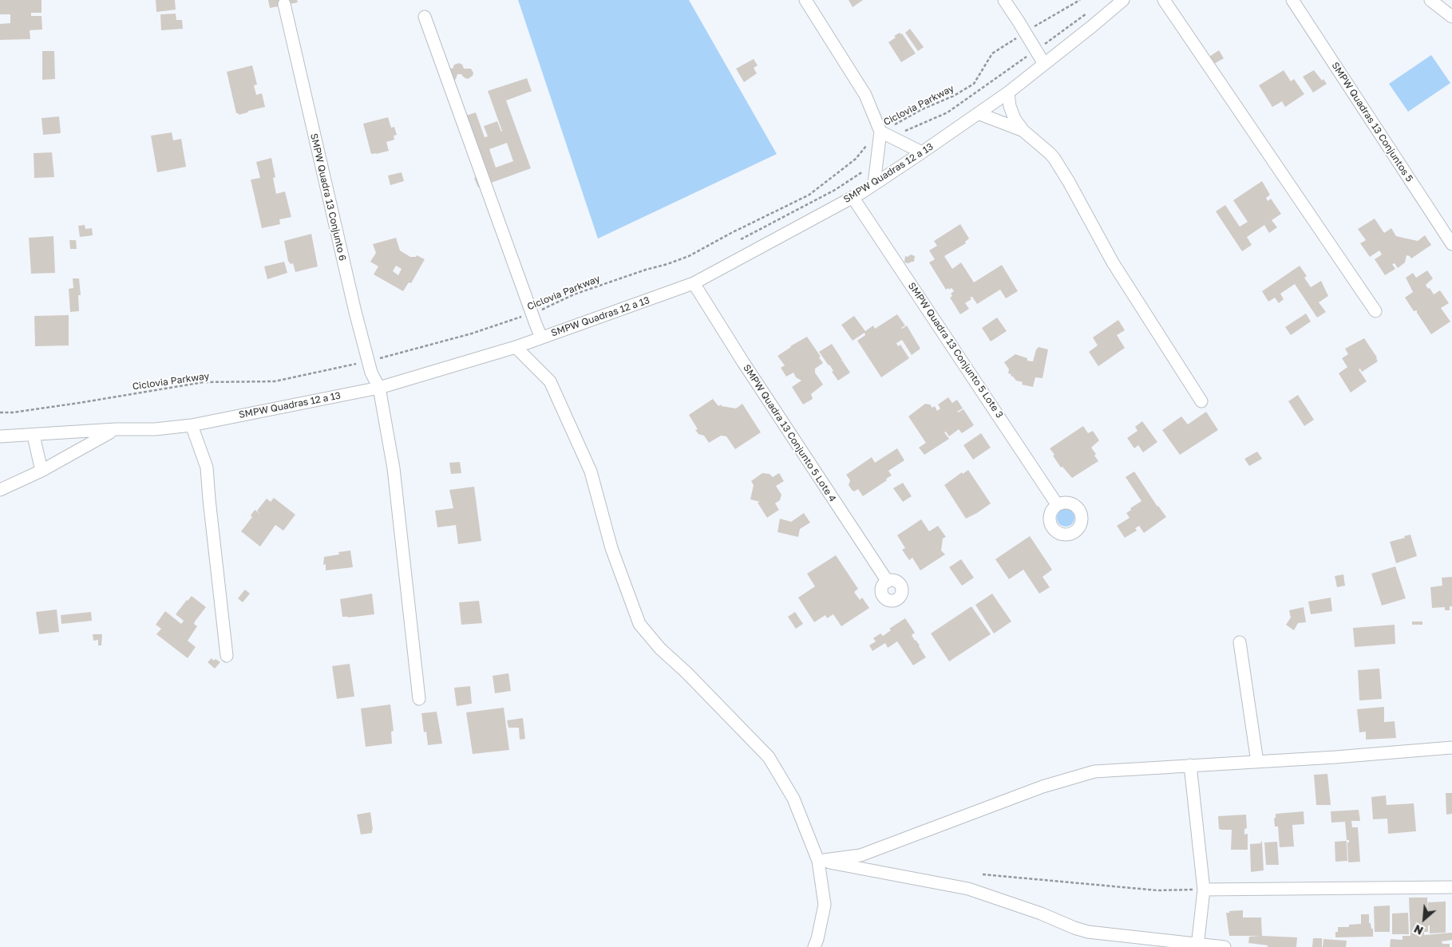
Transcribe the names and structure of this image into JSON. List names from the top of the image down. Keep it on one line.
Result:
{"streets":{"street":["SMPW Quadras 13 Conjuntos 5","SMPW Quadras 12 a 13","SMPW Quadra 13 Conjunto 6","SMPW Quadra 13 Conjunto 5 Lote 3","SMPW Quadra 13 Conjunto 5 Lote 4"],"path":["Ciclovia Parkway"]},"crossings":[["Ciclovia Parkway","SMPW Quadra 13 Conjunto 6"],["SMPW Quadras 12 a 13","SMPW Quadra 13 Conjunto 6"],["SMPW Quadras 12 a 13","SMPW Quadra 13 Conjunto 5 Lote 3"],["SMPW Quadras 12 a 13","SMPW Quadra 13 Conjunto 5 Lote 4"]],"north":"bottom left"}
